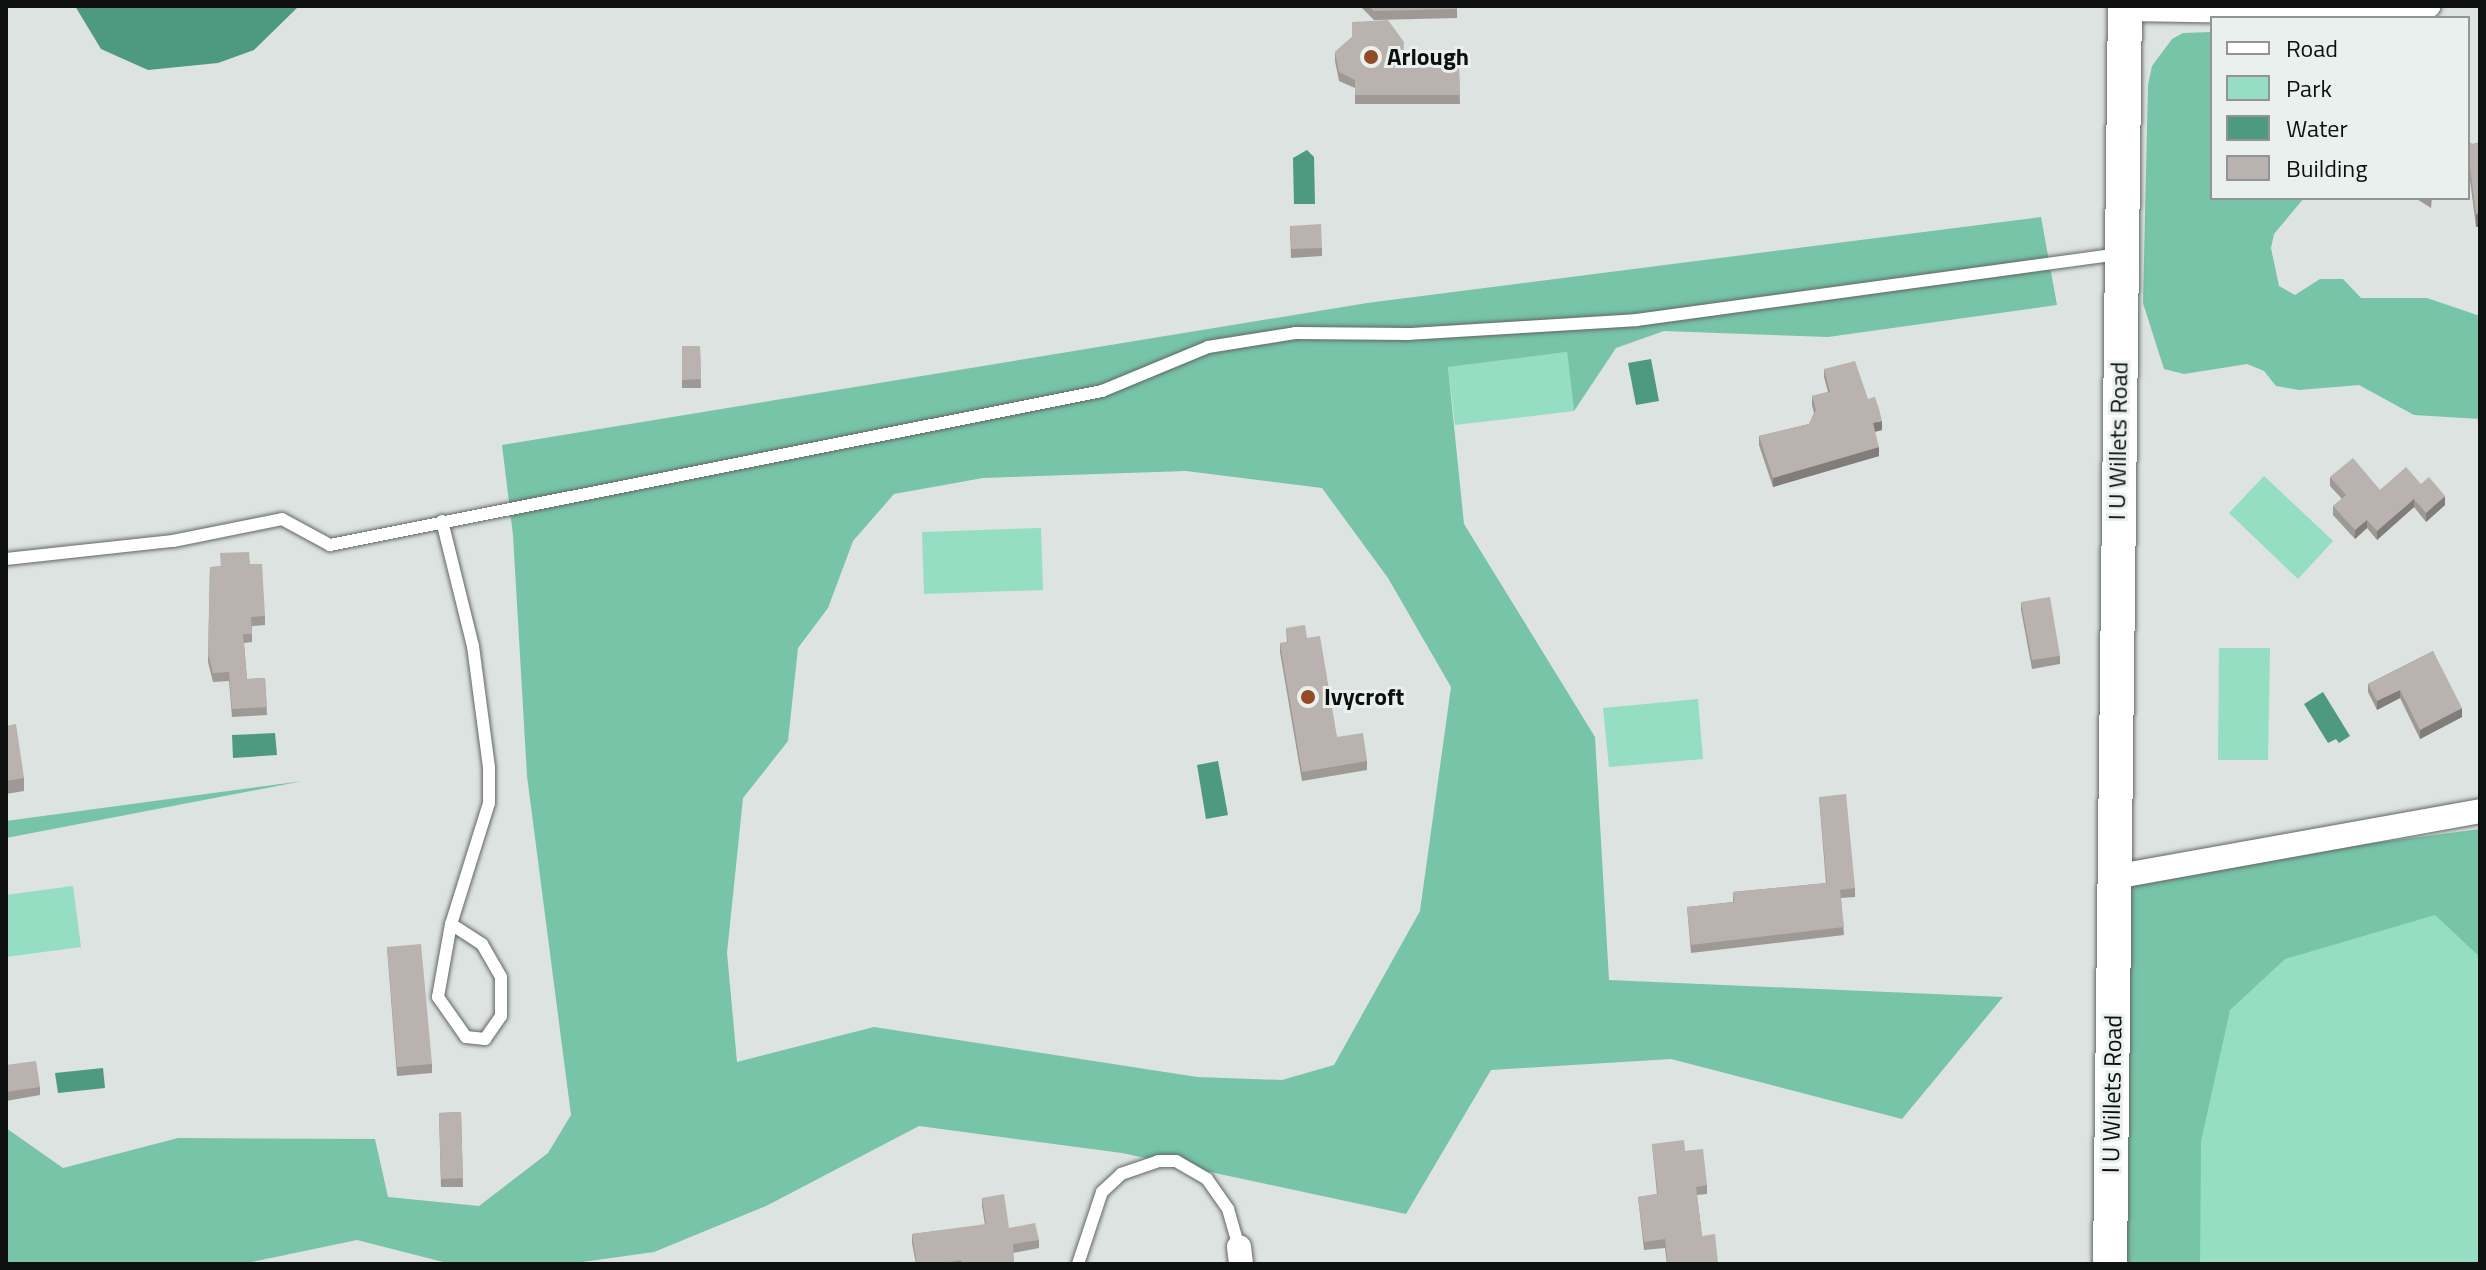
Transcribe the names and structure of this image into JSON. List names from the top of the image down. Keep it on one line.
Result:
{"streets":{"street":["I U Willets Road"]},"places":["Arlough","Ivycroft"],"legend":["Road","Park","Water","Building"]}
